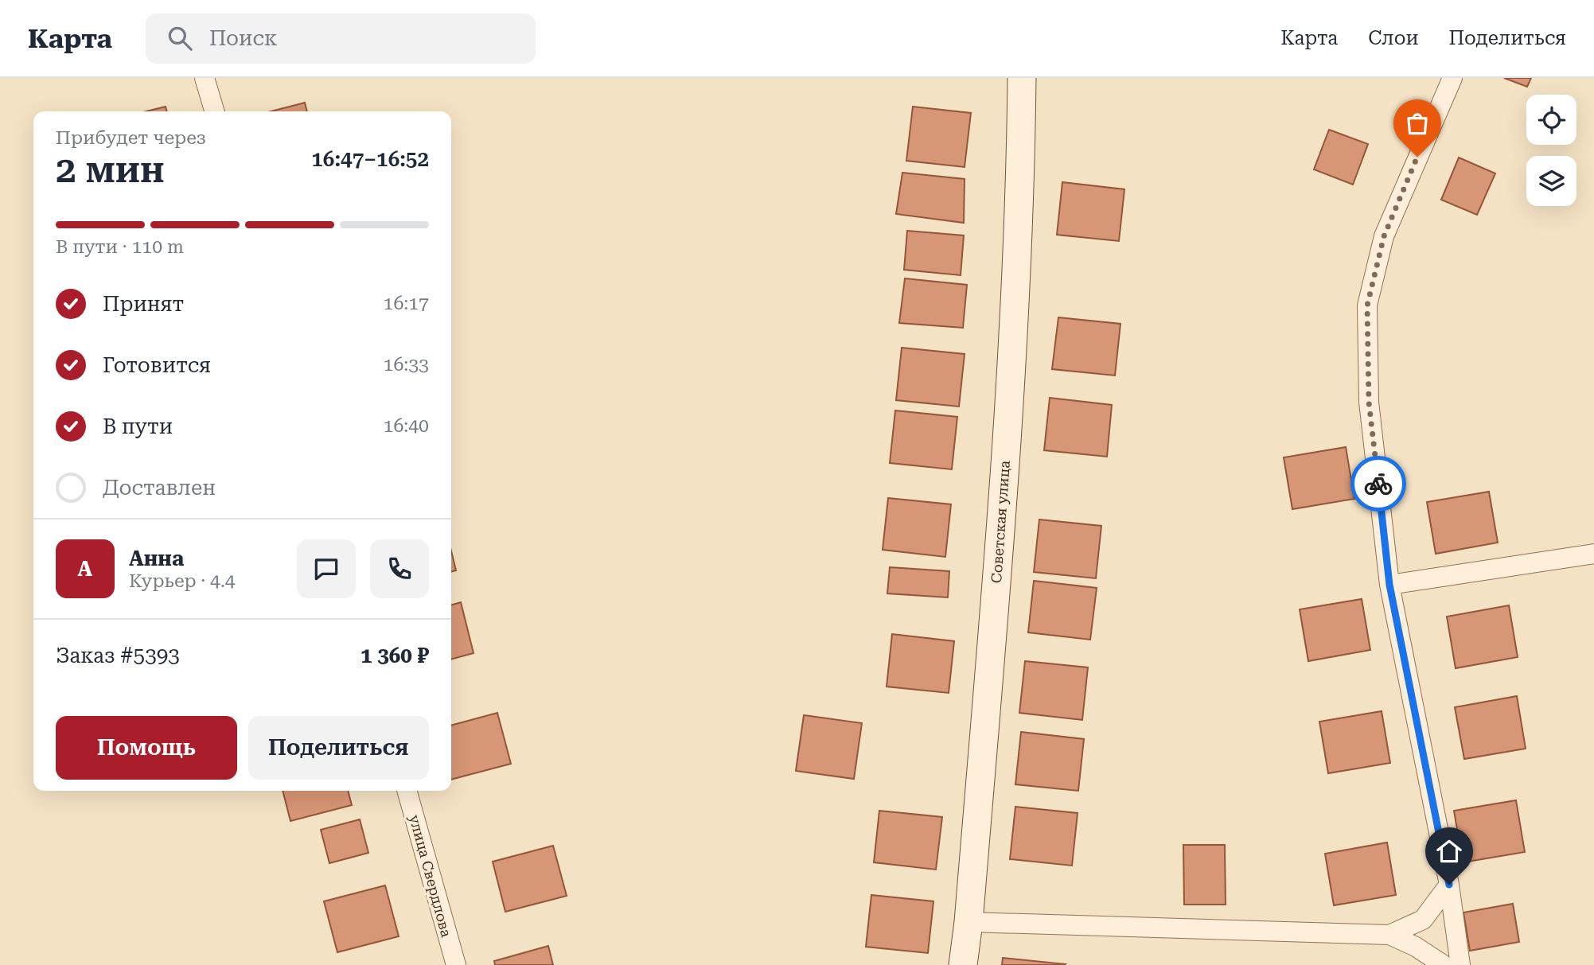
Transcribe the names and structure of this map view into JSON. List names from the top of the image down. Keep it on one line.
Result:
{"streets":{"main road":["Советская улица"],"street":["улица Свердлова"]},"page":{"header":"Карта","search":"Поиск","nav":["Карта","Слои","Поделиться"],"heading":["2 мин","Прибудет через","16:47–16:52"],"panel":["Анна","Курьер · 4.4","Заказ #5393","1 360 ₽"],"bar":"В пути · 110 m","list":[["Принят","16:17"],["Готовится","16:33"],["В пути","16:40"],"Доставлен"],"round":"А","buttons":["Помощь","Поделиться"]}}
